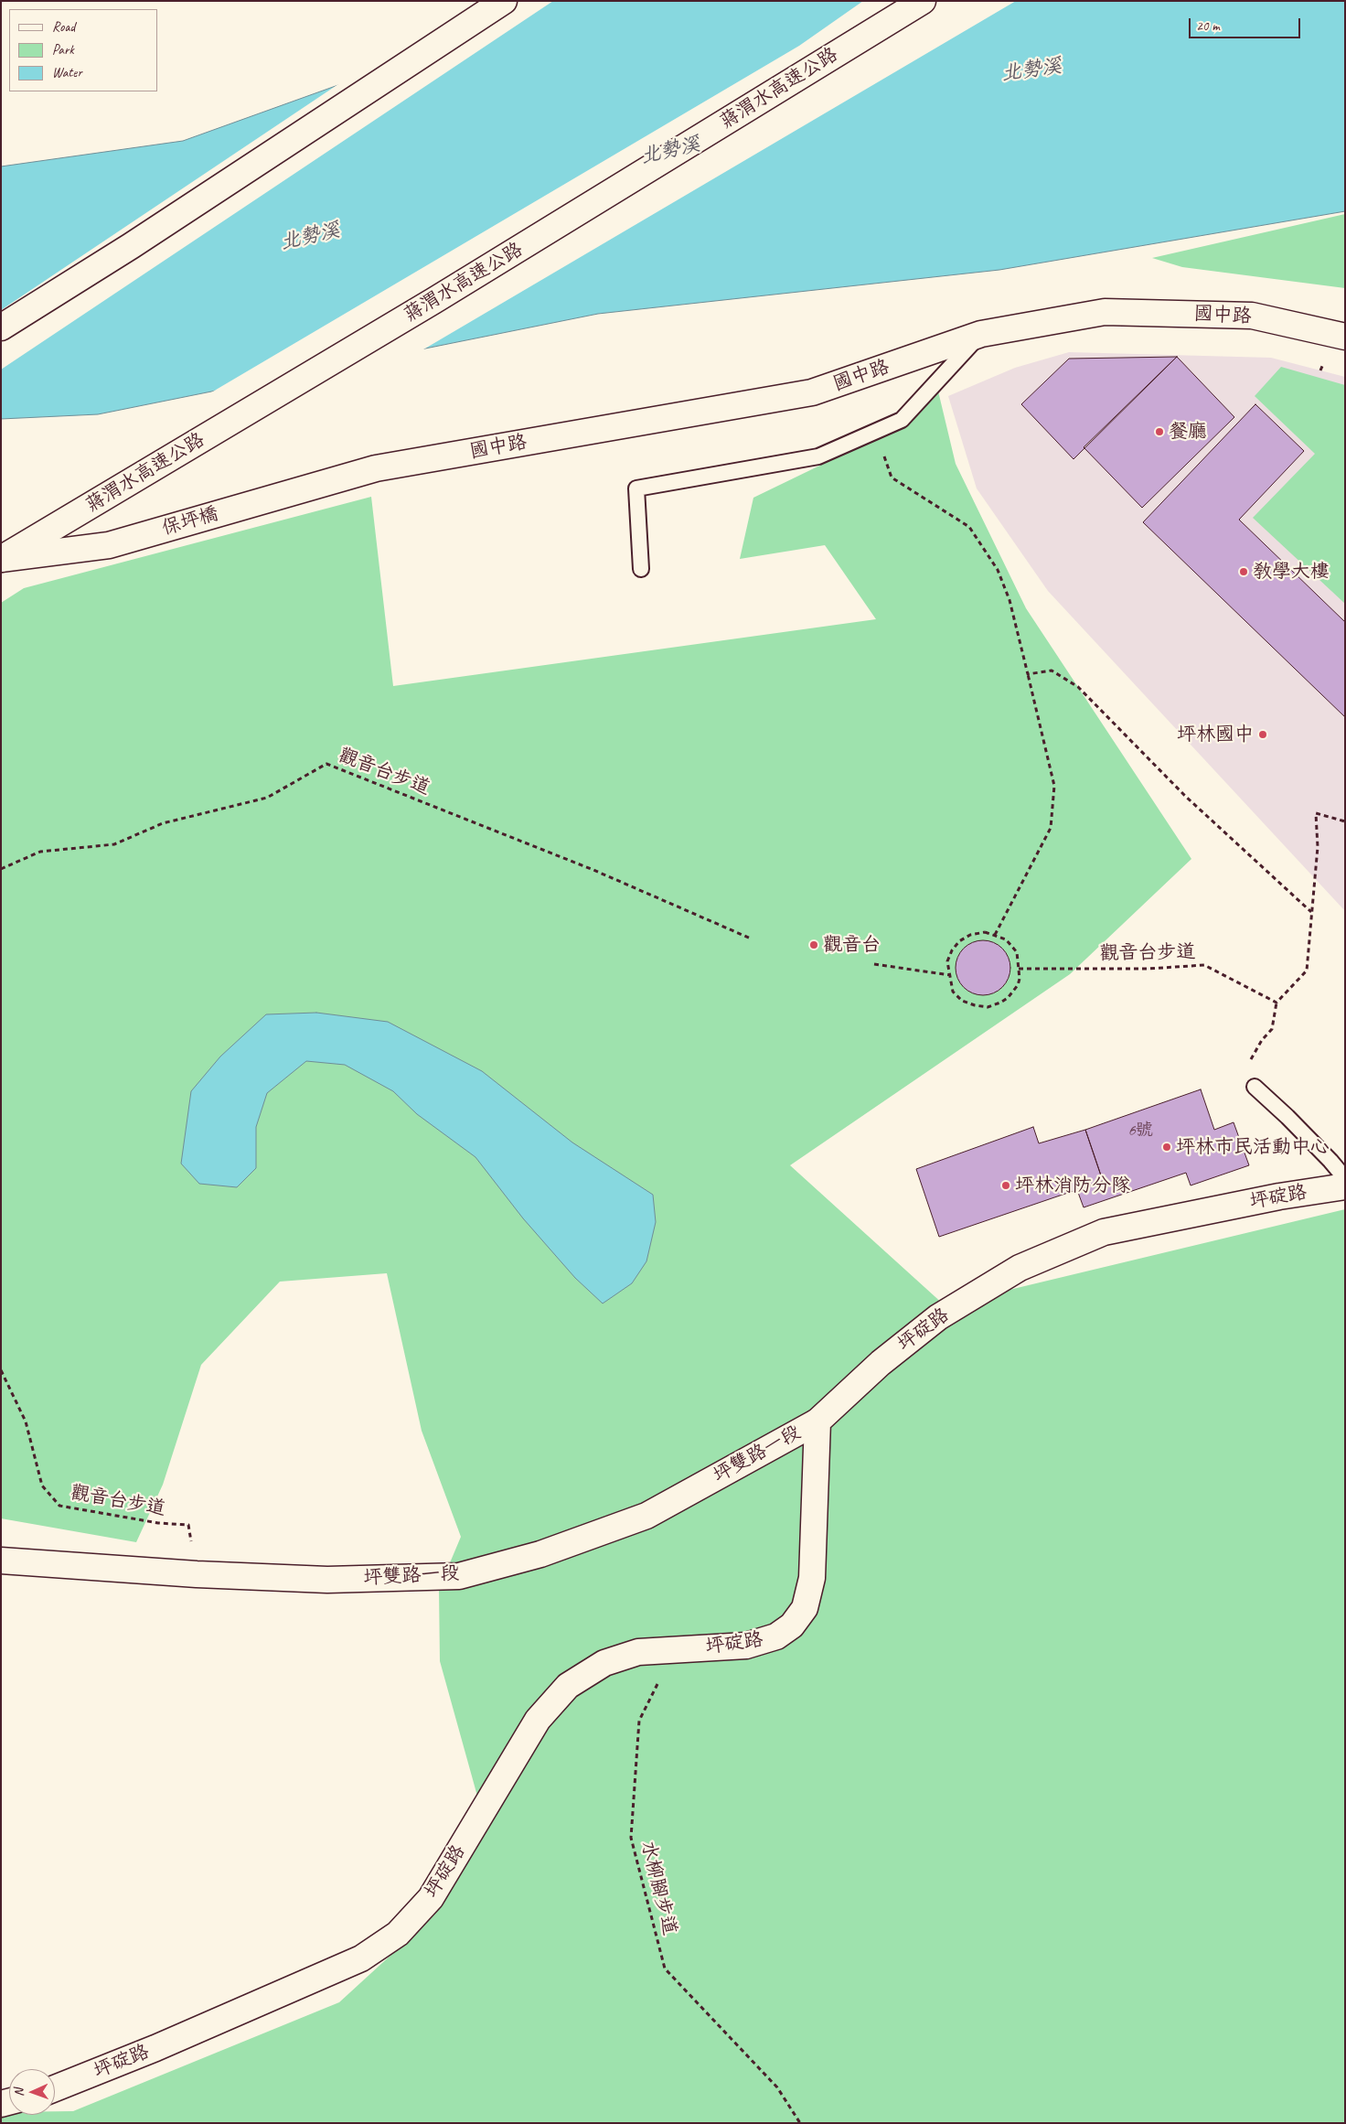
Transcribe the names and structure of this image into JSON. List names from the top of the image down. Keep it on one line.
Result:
{"streets":{"main road":["蔣渭水高速公路","國中路","保坪橋","坪碇路","坪雙路一段"],"path":["觀音台步道","水柳腳步道"]},"crossings":[["蔣渭水高速公路","保坪橋"],["國中路","保坪橋"],["觀音台步道","坪雙路一段"],["坪碇路","坪雙路一段"]],"water":["北勢溪"],"places":["餐廳","教學大樓","坪林國中","觀音台","坪林市民活動中心","坪林消防分隊"],"house_numbers":["6號"],"legend":["Road","Park","Water"],"scale_bar":"20 m","north":"left"}
